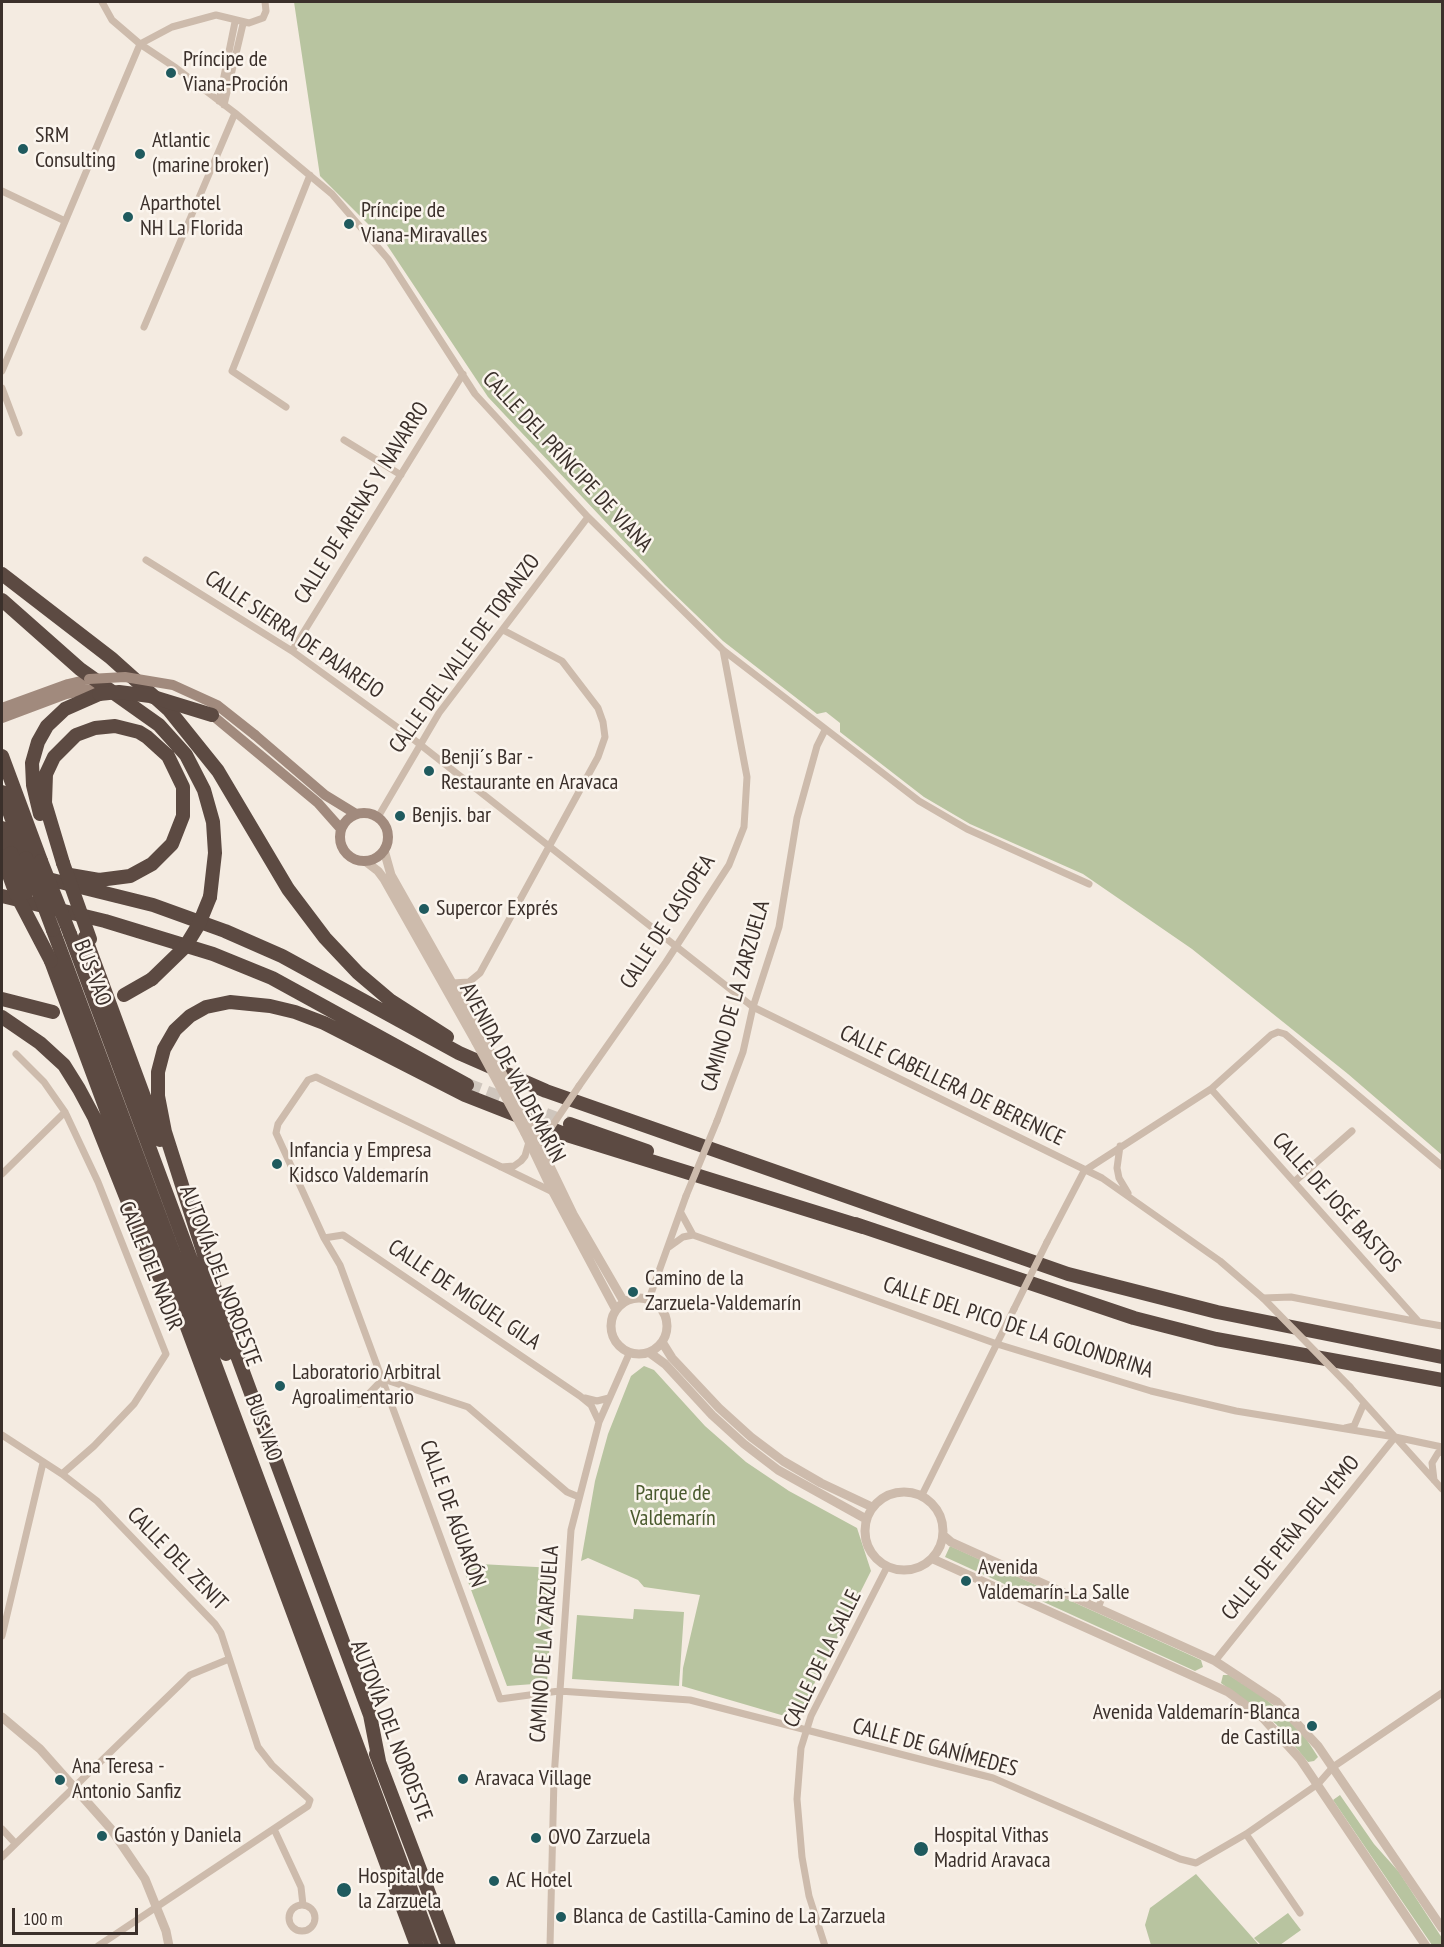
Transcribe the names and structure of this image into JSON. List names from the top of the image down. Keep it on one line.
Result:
{"streets":{"highway":["BUS-VAO","AUTOVÍA DEL NOROESTE"],"street":["CALLE DEL PRÍNCIPE DE VIANA","CALLE DE ARENAS Y NAVARRO","CALLE SIERRA DE PAJAREJO","CALLE DEL VALLE DE TORANZO","CALLE DE CASIOPEA","CAMINO DE LA ZARZUELA","AVENIDA DE VALDEMARÍN","CALLE CABELLERA DE BERENICE","CALLE DE JOSÉ BASTOS","CALLE DEL NADIR","CALLE DE MIGUEL GILA","CALLE DEL PICO DE LA GOLONDRINA","CALLE DE AGUARÓN","CALLE DE PEÑA DEL YEMO","CALLE DEL ZENIT","CALLE DE LA SALLE","CALLE DE GANÍMEDES"]},"crossings":[["CALLE DEL PRÍNCIPE DE VIANA","CALLE DE ARENAS Y NAVARRO"],["CALLE DEL PRÍNCIPE DE VIANA","CALLE DEL VALLE DE TORANZO"],["CALLE DEL PRÍNCIPE DE VIANA","CALLE DE CASIOPEA"],["CALLE DEL PRÍNCIPE DE VIANA","CAMINO DE LA ZARZUELA"],["CALLE DE ARENAS Y NAVARRO","CALLE SIERRA DE PAJAREJO"],["CALLE SIERRA DE PAJAREJO","CALLE DEL VALLE DE TORANZO"],["CALLE SIERRA DE PAJAREJO","CALLE CABELLERA DE BERENICE"],["CALLE DEL VALLE DE TORANZO","AVENIDA DE VALDEMARÍN"],["CALLE DEL VALLE DE TORANZO","CALLE CABELLERA DE BERENICE"],["CALLE DE CASIOPEA","AVENIDA DE VALDEMARÍN"],["CALLE DE CASIOPEA","CALLE CABELLERA DE BERENICE"],["CAMINO DE LA ZARZUELA","AVENIDA DE VALDEMARÍN"],["CAMINO DE LA ZARZUELA","CALLE CABELLERA DE BERENICE"],["CAMINO DE LA ZARZUELA","CALLE DE MIGUEL GILA"],["CAMINO DE LA ZARZUELA","CALLE DE AGUARÓN"],["CAMINO DE LA ZARZUELA","CALLE DE GANÍMEDES"],["AVENIDA DE VALDEMARÍN","CALLE DE AGUARÓN"],["CALLE CABELLERA DE BERENICE","CALLE DEL PICO DE LA GOLONDRINA"],["CALLE CABELLERA DE BERENICE","CALLE DE PEÑA DEL YEMO"],["CALLE DEL NADIR","CALLE DEL ZENIT"],["CALLE DE MIGUEL GILA","CALLE DE AGUARÓN"],["CALLE DEL PICO DE LA GOLONDRINA","CALLE DE PEÑA DEL YEMO"],["CALLE DE AGUARÓN","CALLE DE GANÍMEDES"],["CALLE DE LA SALLE","CALLE DE GANÍMEDES"]],"parks":["Parque de Valdemarín"],"places":["Príncipe de Viana-Proción","SRM Consulting","Atlantic (marine broker)","Aparthotel NH La Florida","Príncipe de Viana-Miravalles","Benji´s Bar - Restaurante en Aravaca","Benjis. bar","Supercor Exprés","Infancia y Empresa Kidsco Valdemarín","Camino de la Zarzuela-Valdemarín","Laboratorio Arbitral Agroalimentario","Avenida Valdemarín-La Salle","Avenida Valdemarín-Blanca de Castilla","Aravaca Village","Ana Teresa - Antonio Sanfiz","Gastón y Daniela","OVO Zarzuela","Hospital Vithas Madrid Aravaca","AC Hotel","Hospital de la Zarzuela","Blanca de Castilla-Camino de La Zarzuela"],"scale_bar":"100 m"}
